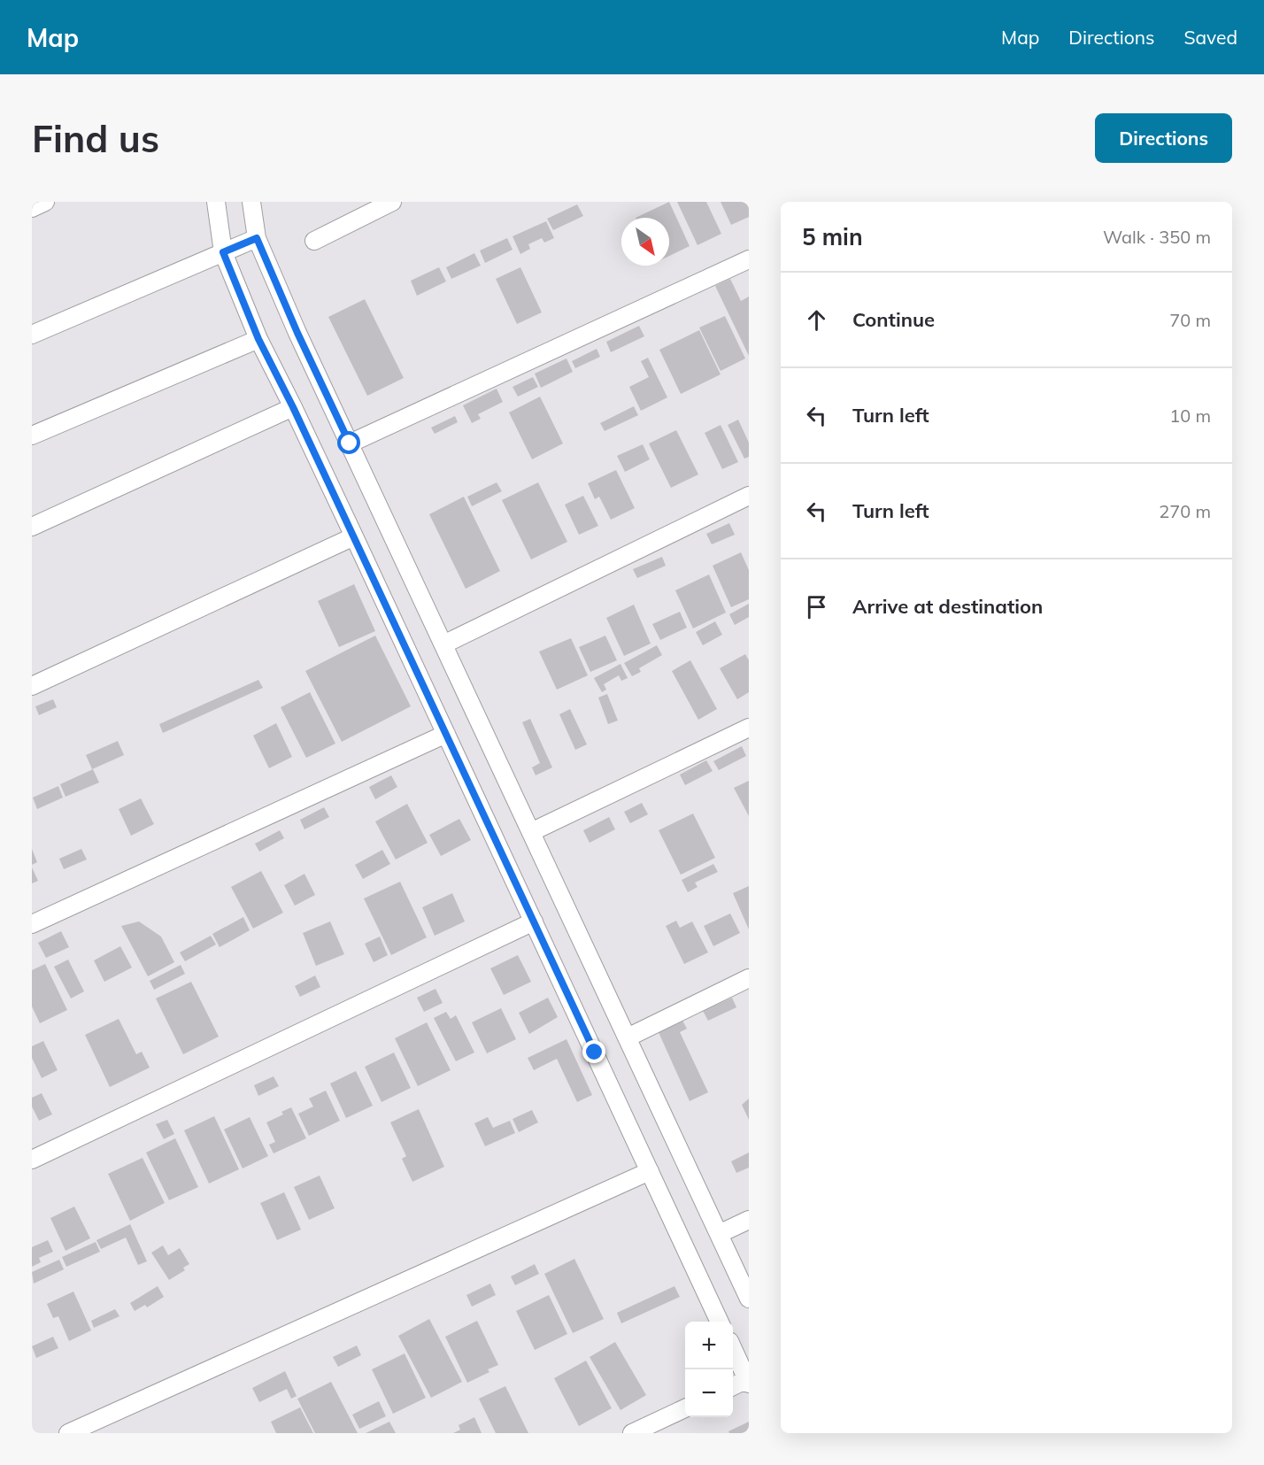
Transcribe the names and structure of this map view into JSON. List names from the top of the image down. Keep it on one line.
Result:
{"north":"bottom right","page":{"header":"Map","nav":["Map","Directions","Saved"],"buttons":"Directions","title":"Find us","heading":["5 min","Walk · 350 m"],"list":[["Continue","70 m"],["Turn left","10 m"],["Turn left","270 m"],"Arrive at destination"],"map_buttons":["+","−"]}}
